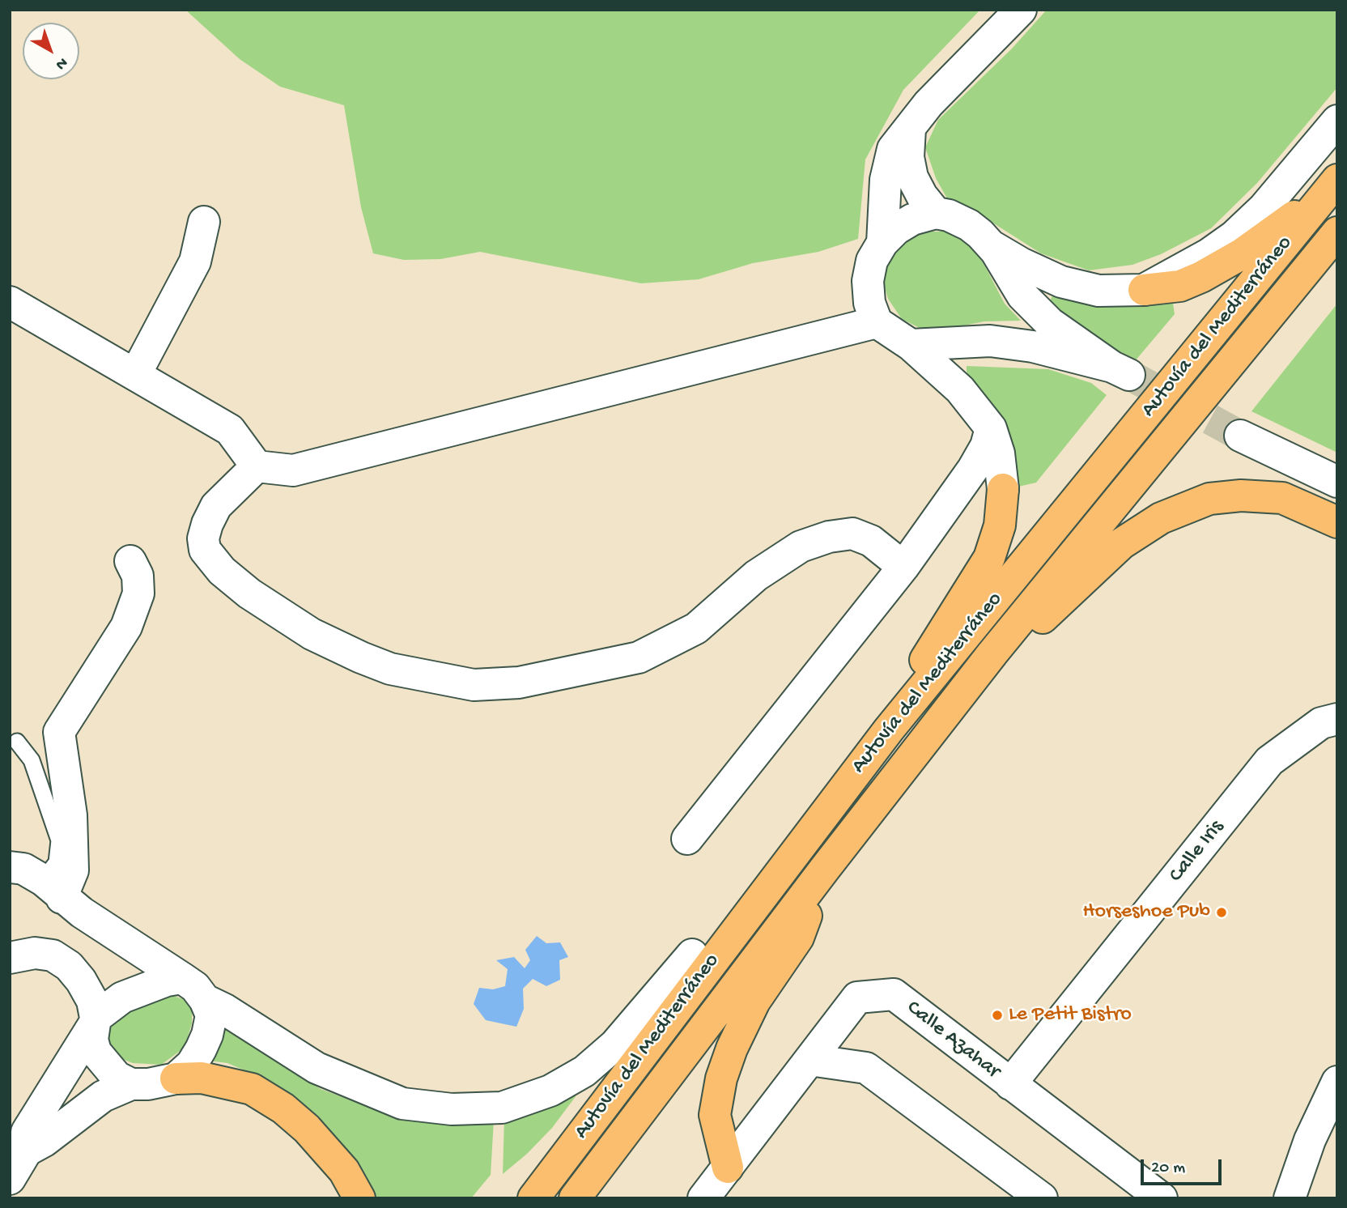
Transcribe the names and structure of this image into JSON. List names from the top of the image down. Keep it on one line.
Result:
{"streets":{"highway":["Autovía del Mediterráneo"],"street":["Calle Iris","Calle Azahar"]},"crossings":[["Calle Iris","Calle Azahar"]],"places":["Horseshoe Pub","Le Petit Bistro"],"scale_bar":"20 m","north":"bottom right"}
